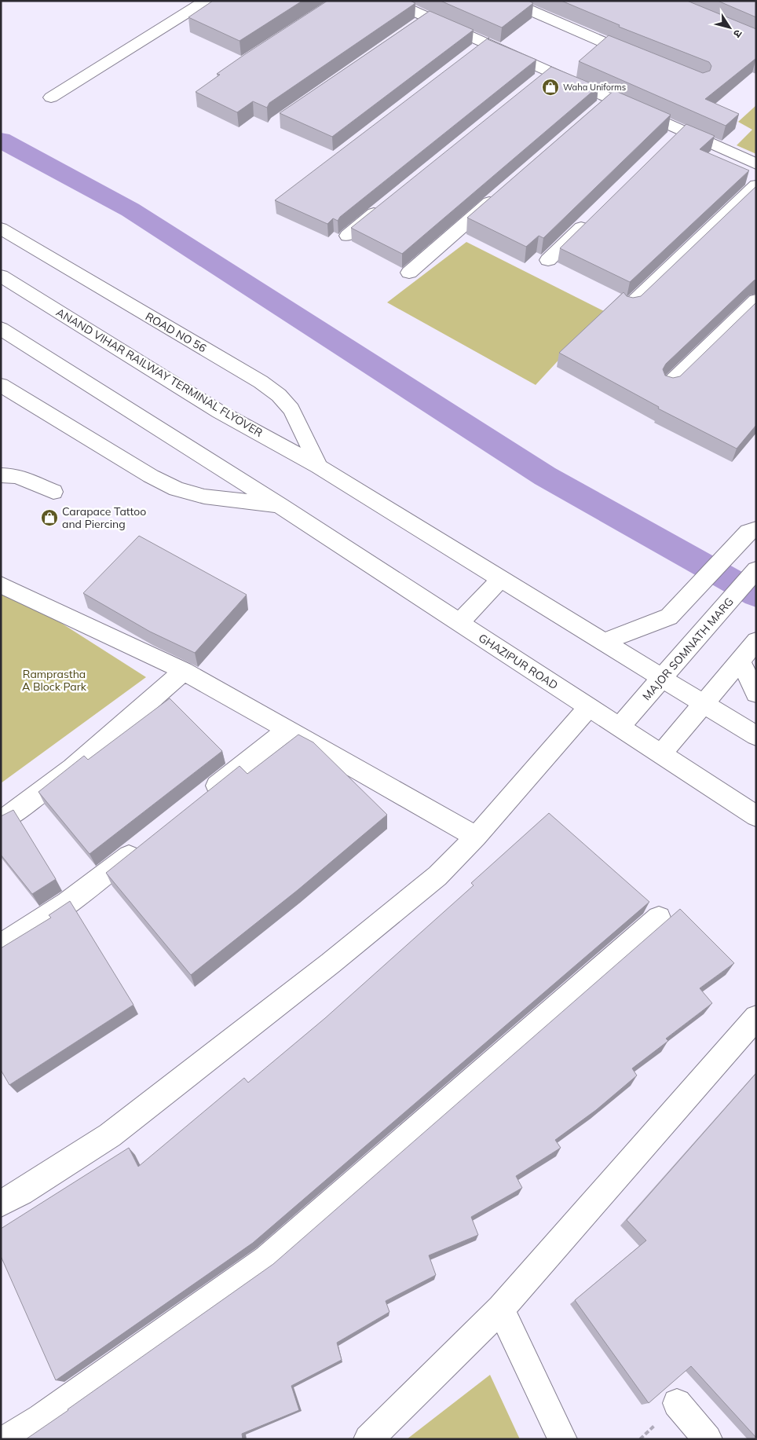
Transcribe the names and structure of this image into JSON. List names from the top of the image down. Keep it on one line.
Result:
{"streets":{"street":["ROAD NO 56","ANAND VIHAR RAILWAY TERMINAL FLYOVER","MAJOR SOMNATH MARG","GHAZIPUR ROAD"]},"crossings":[["ROAD NO 56","ANAND VIHAR RAILWAY TERMINAL FLYOVER"],["MAJOR SOMNATH MARG","GHAZIPUR ROAD"]],"parks":["Ramprastha A Block Park"],"places":{"shop":["Waha Uniforms","Carapace Tattoo and Piercing"]},"north":"bottom right"}
